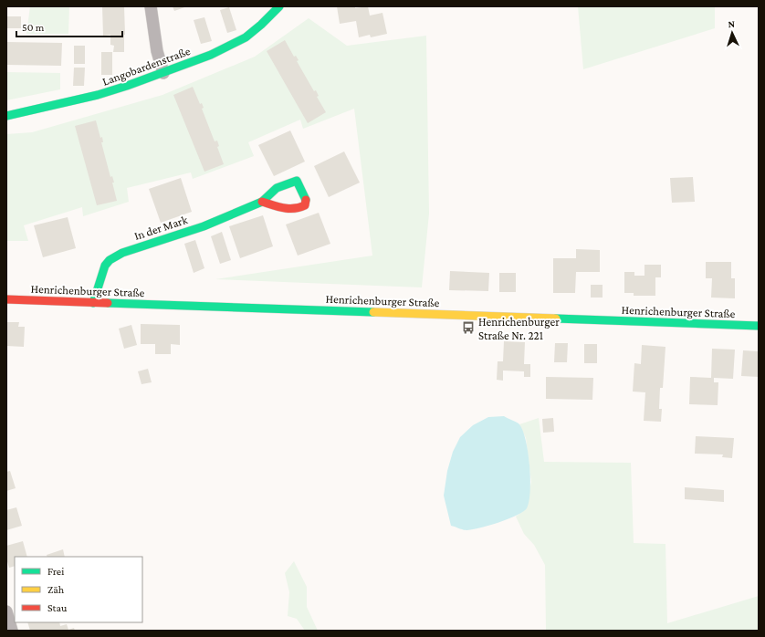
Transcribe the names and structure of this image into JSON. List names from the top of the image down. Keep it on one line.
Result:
{"streets":{"main road":["Langobardenstraße","In der Mark","Henrichenburger Straße"]},"crossings":[["In der Mark","Henrichenburger Straße"]],"places":{"bus stop":["Henrichenburger Straße Nr. 221"]},"legend":["Frei","Zäh","Stau"],"scale_bar":"50 m","north":"top"}
